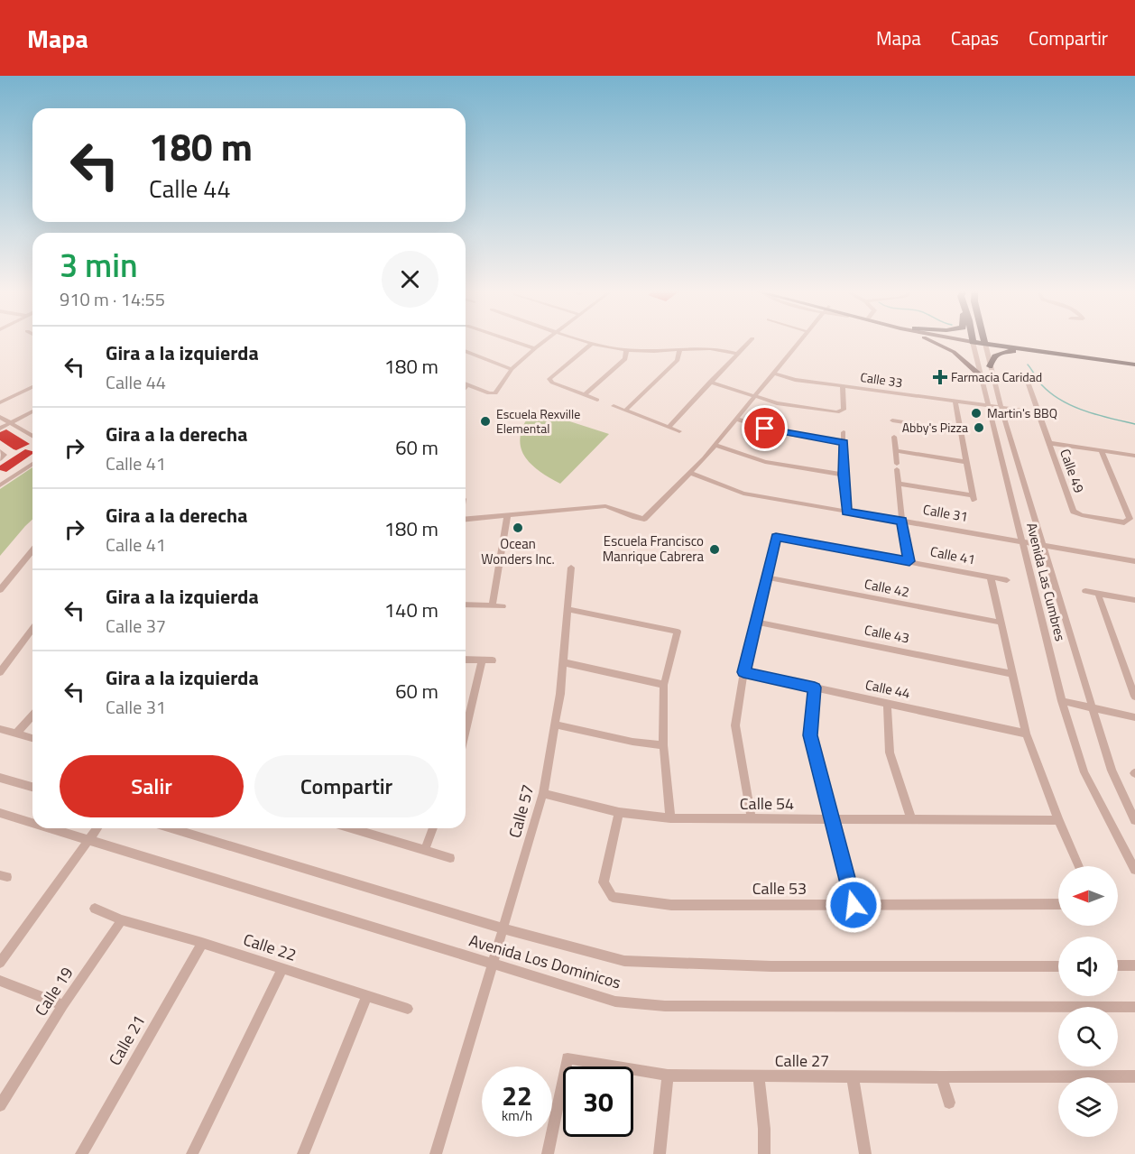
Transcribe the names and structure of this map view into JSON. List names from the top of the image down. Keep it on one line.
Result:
{"streets":{"street":["Calle 33","Calle 49","Calle 31","Calle 41","Avenida Las Cumbres","Calle 42","Calle 43","Calle 44","Calle 54","Calle 57","Calle 53","Calle 22","Avenida Los Dominicos","Calle 19","Calle 21","Calle 27"]},"crossings":[["Calle 33","Calle 49"],["Calle 33","Avenida Las Cumbres"],["Calle 31","Avenida Las Cumbres"],["Calle 41","Calle 42"],["Calle 41","Calle 43"],["Calle 41","Calle 44"],["Calle 41","Calle 54"],["Calle 54","Calle 57"],["Calle 54","Calle 53"],["Calle 57","Avenida Los Dominicos"],["Calle 22","Calle 19"],["Calle 22","Calle 21"]],"places":{"health":["Farmacia Caridad"],"other":["Martin's BBQ","Escuela Rexville Elemental","Abby's Pizza","Ocean Wonders Inc.","Escuela Francisco Manrique Cabrera"]},"north":"left","page":{"header":"Mapa","nav":["Mapa","Capas","Compartir"],"turn":["180 m","Calle 44"],"heading":["3 min","910 m · 14:55"],"list":[{"name":"Gira a la izquierda","note":"Calle 44","value":"180 m"},{"name":"Gira a la derecha","note":"Calle 41","value":"60 m"},{"name":"Gira a la derecha","note":"Calle 41","value":"180 m"},{"name":"Gira a la izquierda","note":"Calle 37","value":"140 m"},{"name":"Gira a la izquierda","note":"Calle 31","value":"60 m"}],"buttons":["Salir","Compartir"],"speed":"22 km/h","limit":"30"}}
